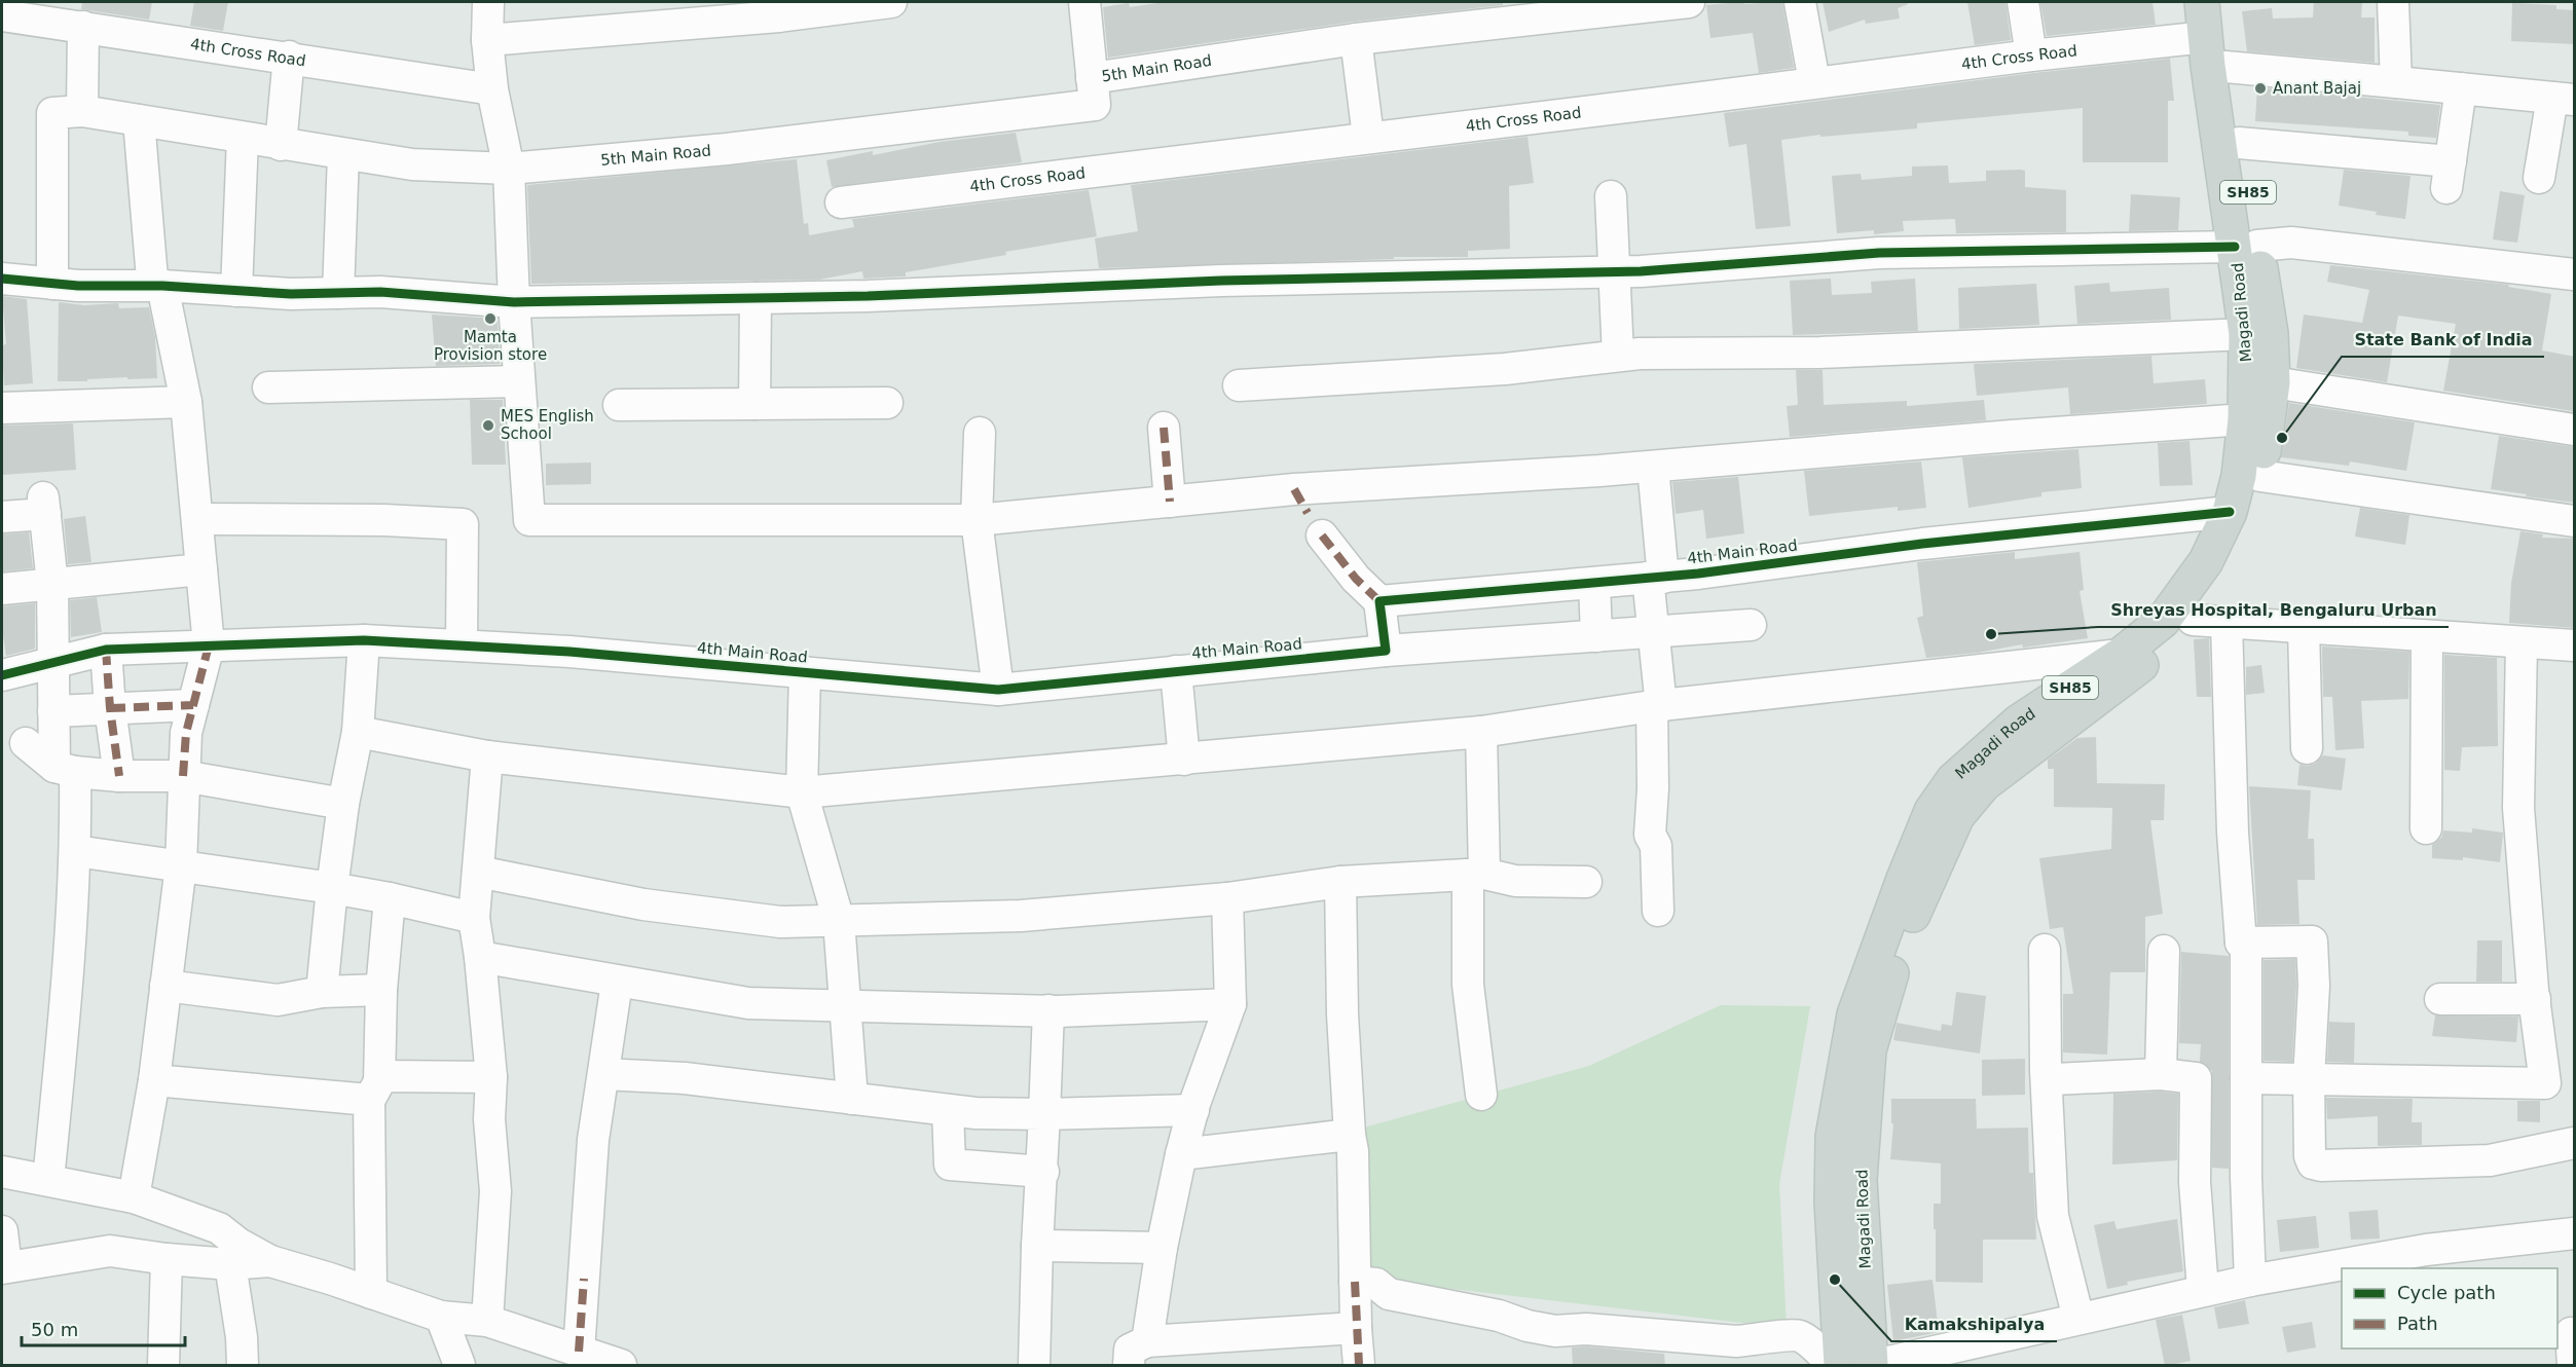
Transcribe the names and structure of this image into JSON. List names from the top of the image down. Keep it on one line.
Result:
{"streets":{"main road":["SH85","Magadi Road"],"street":["4th Cross Road","5th Main Road","4th Main Road"]},"crossings":[["4th Cross Road","Magadi Road"],["Magadi Road","4th Main Road"]],"places":["Anant Bajaj","Mamta Provision store","MES English School","State Bank of India","Shreyas Hospital, Bengaluru Urban","Kamakshipalya"],"legend":["Cycle path","Path"],"scale_bar":"50 m"}
